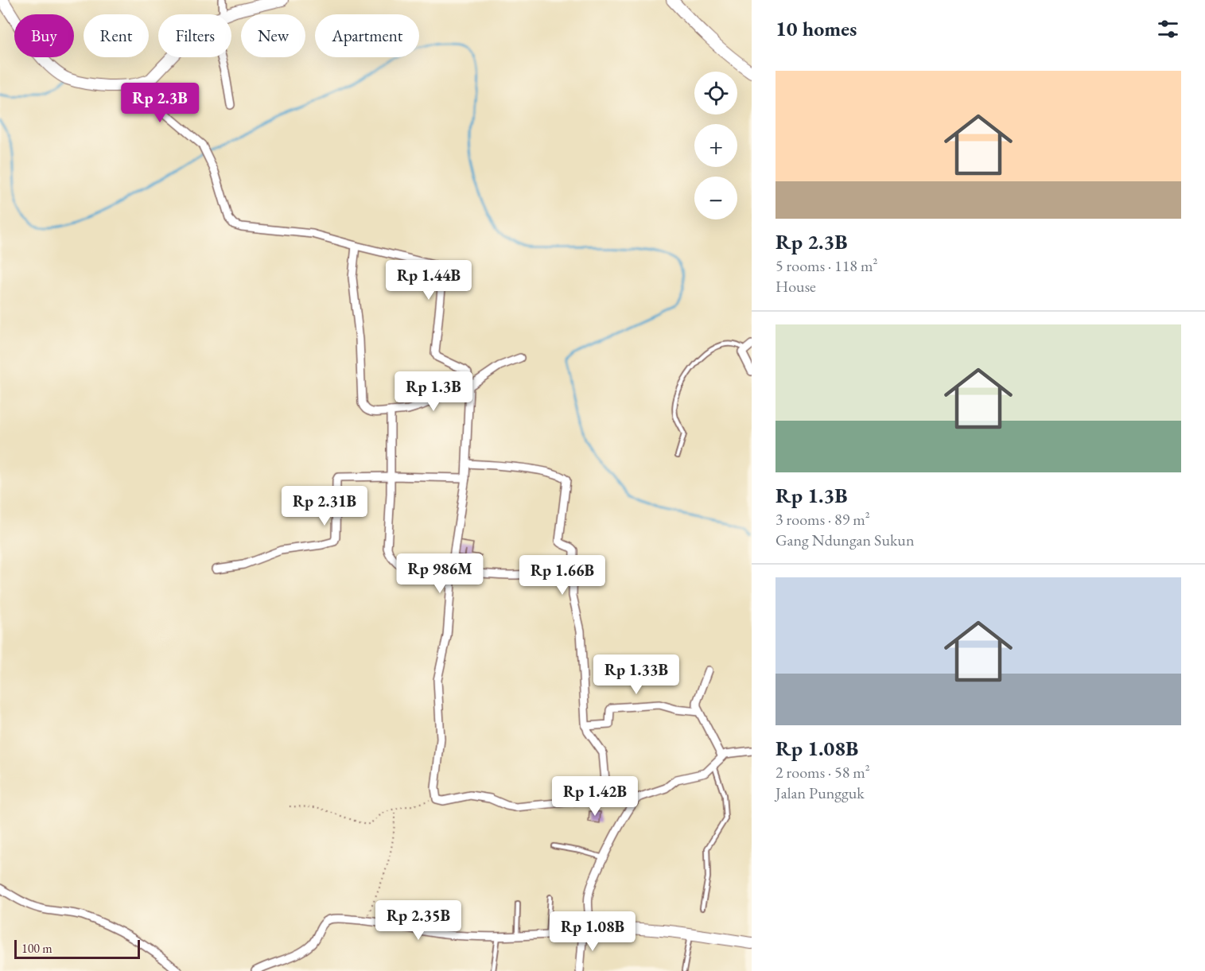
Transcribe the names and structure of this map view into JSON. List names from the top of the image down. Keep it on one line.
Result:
{"scale_bar":"100 m","page":{"heading":"10 homes","chip":["Buy","Rent","Filters","New","Apartment"],"list":[{"name":"Rp 2.3B","note":"5 rooms · 118 m² · House"},{"name":"Rp 1.3B","note":"3 rooms · 89 m² · Gang Ndungan Sukun"},{"name":"Rp 1.08B","note":"2 rooms · 58 m² · Jalan Pungguk"}],"map_buttons":["+","−"],"price":["Rp 2.3B","Rp 1.44B","Rp 1.3B","Rp 2.31B","Rp 986M","Rp 1.66B","Rp 1.33B","Rp 1.42B","Rp 2.35B","Rp 1.08B"],"scale":"100 m"}}
